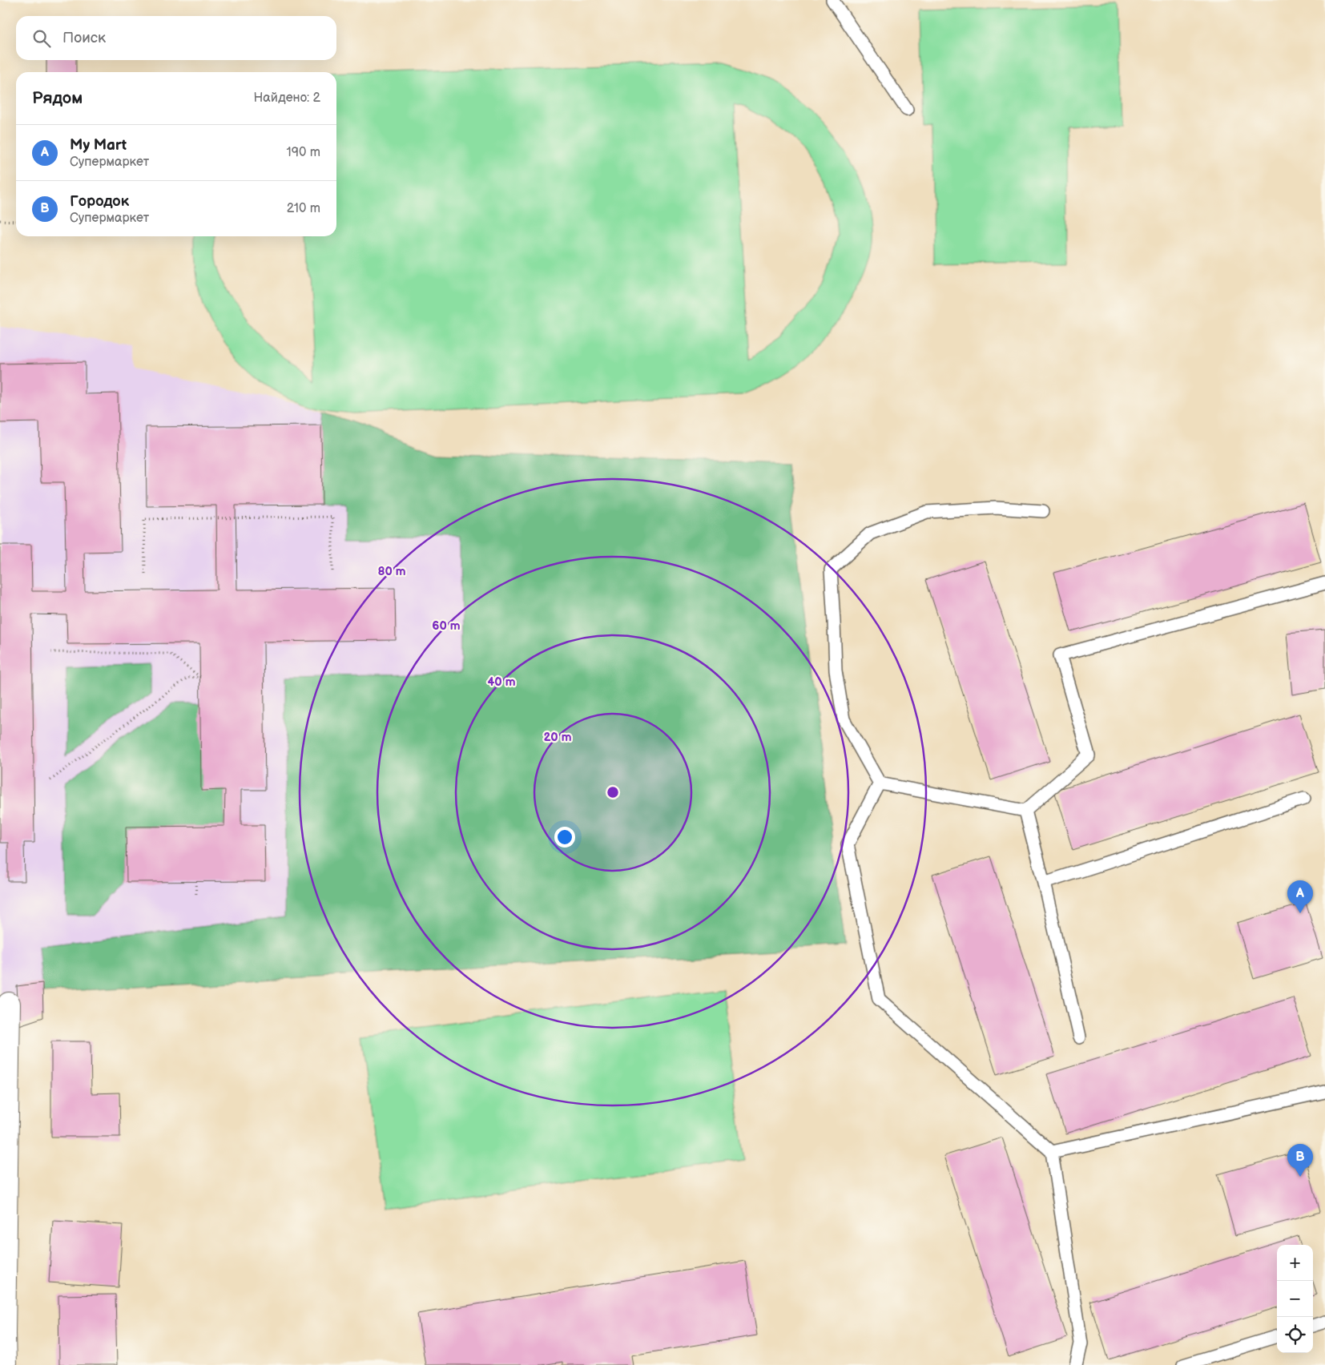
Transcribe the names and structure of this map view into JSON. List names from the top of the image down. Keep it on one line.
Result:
{"page":{"search":"Поиск","heading":["Рядом","Найдено: 2"],"list":[{"mark":"A","name":"My Mart","note":"Супермаркет","value":"190 m"},{"mark":"B","name":"Городок","note":"Супермаркет","value":"210 m"}],"pins":["A","B"],"map_buttons":["+","−"]},"rings":["80 m","60 m","40 m","20 m"]}
